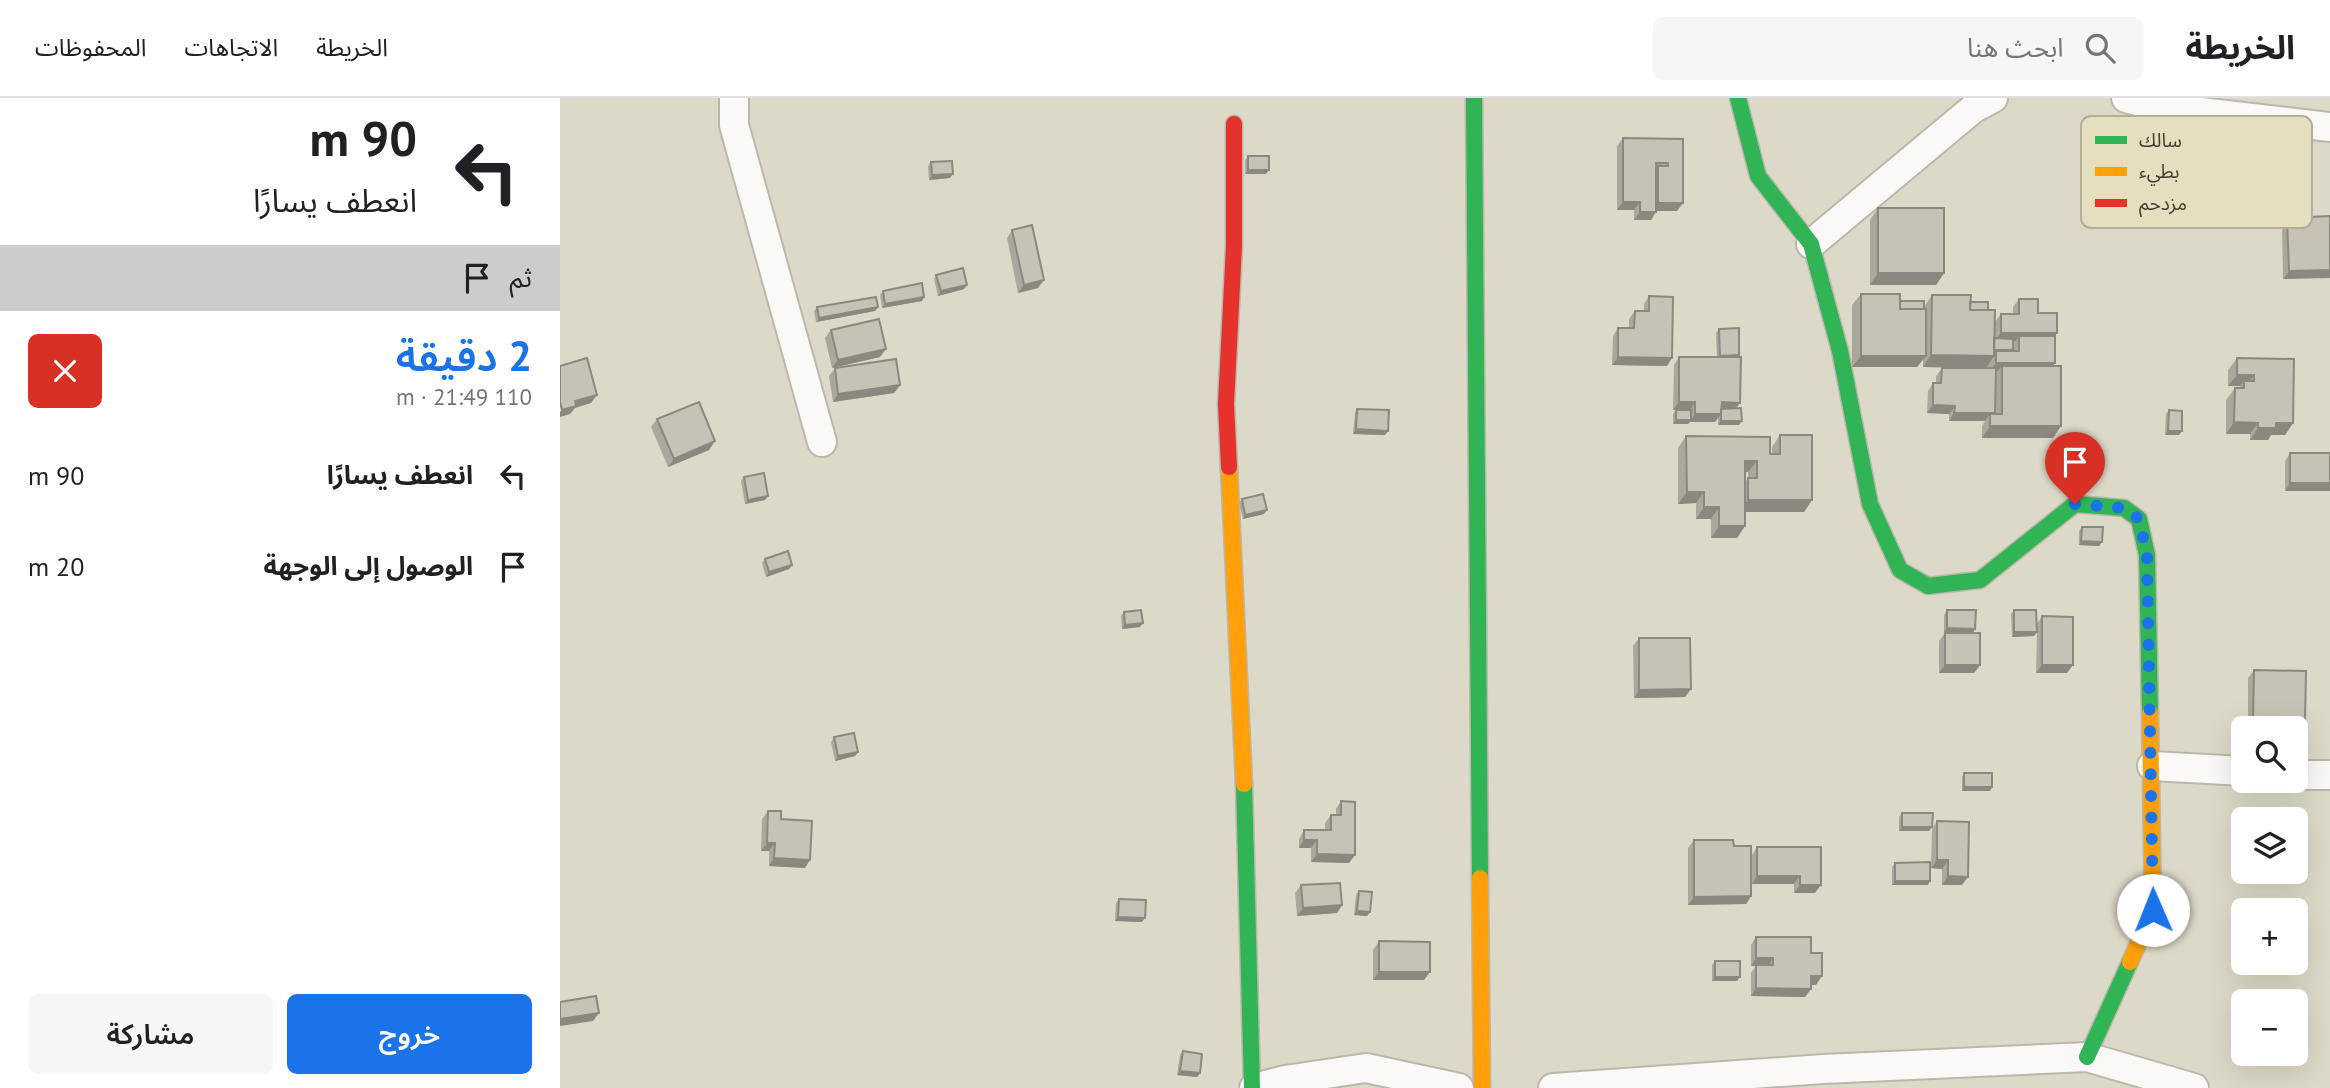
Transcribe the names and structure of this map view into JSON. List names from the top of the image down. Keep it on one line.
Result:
{"legend":["سالك","بطيء","مزدحم"],"page":{"header":"الخريطة","search":"ابحث هنا","nav":["الخريطة","الاتجاهات","المحفوظات"],"turn":["90 m","انعطف يسارًا"],"then":"ثم","heading":["2 دقيقة","110 m · 21:49"],"list":[{"name":"انعطف يسارًا","value":"90 m"},{"name":"الوصول إلى الوجهة","value":"20 m"}],"map_buttons":["+","−"],"buttons":["خروج","مشاركة"]}}
